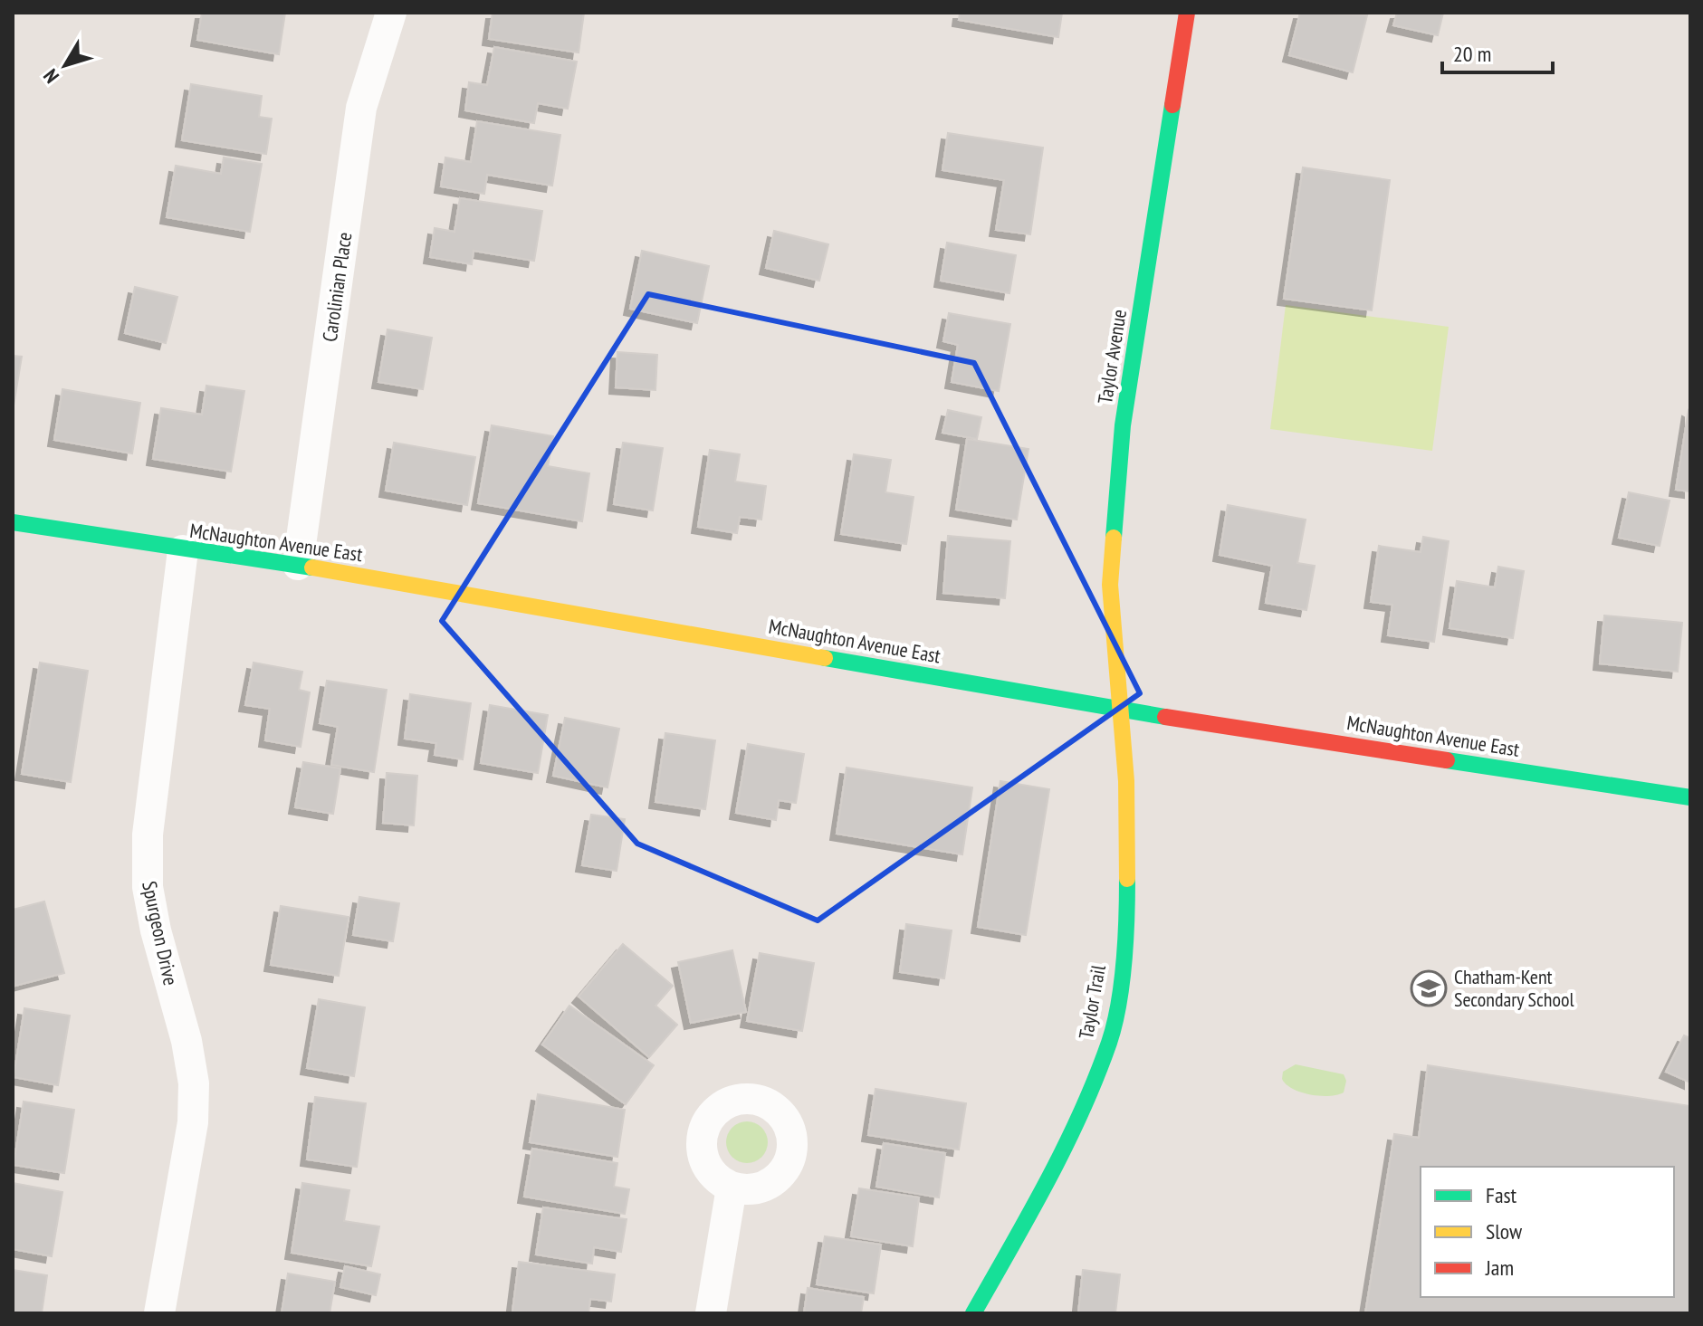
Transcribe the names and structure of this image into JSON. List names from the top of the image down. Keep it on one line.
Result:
{"streets":{"main road":["Taylor Avenue","McNaughton Avenue East","Taylor Trail"],"street":["Carolinian Place","Spurgeon Drive"]},"crossings":[["Carolinian Place","McNaughton Avenue East"],["Taylor Avenue","McNaughton Avenue East"],["Taylor Avenue","Taylor Trail"],["McNaughton Avenue East","Spurgeon Drive"],["McNaughton Avenue East","Taylor Trail"]],"places":{"school or university":["Chatham-Kent Secondary School"]},"legend":["Fast","Slow","Jam"],"scale_bar":"20 m","north":"bottom left"}
